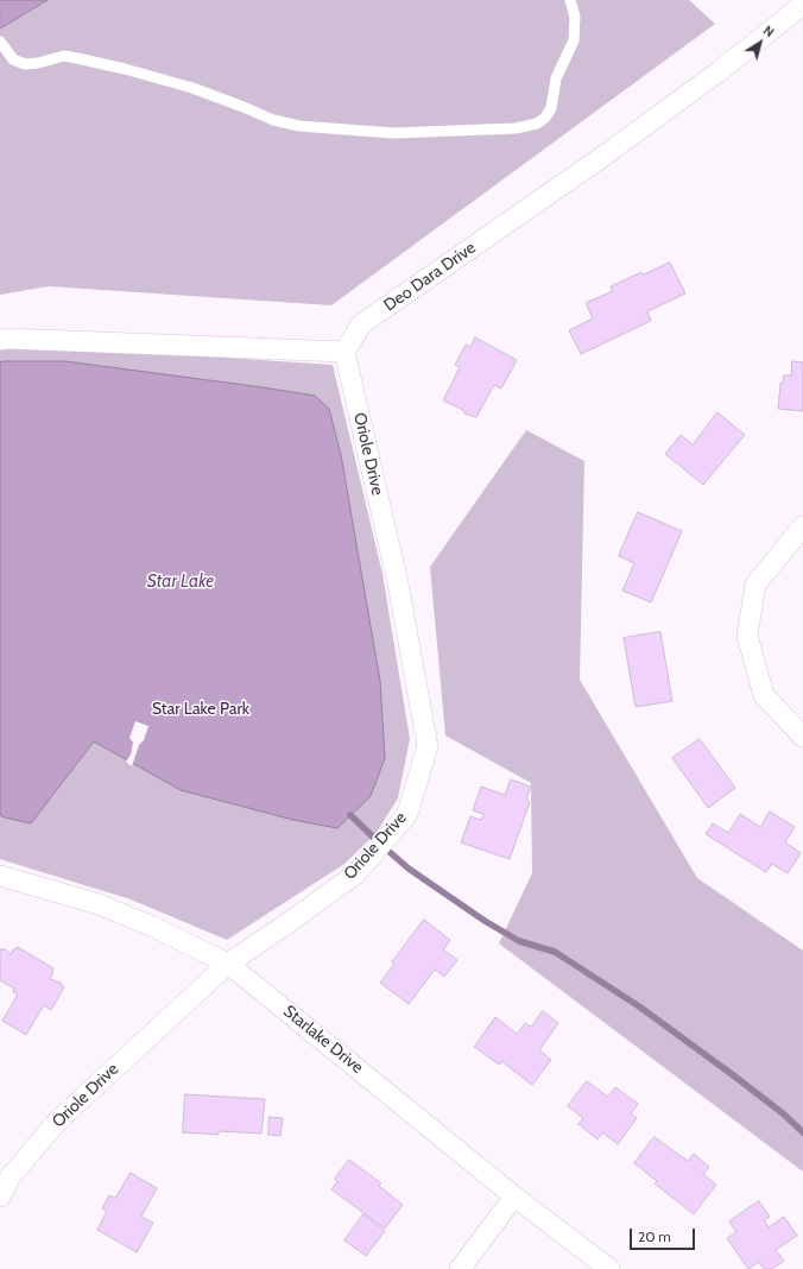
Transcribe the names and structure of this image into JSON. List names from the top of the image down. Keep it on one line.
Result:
{"streets":{"street":["Deo Dara Drive","Oriole Drive","Starlake Drive"]},"crossings":[["Deo Dara Drive","Oriole Drive"],["Oriole Drive","Starlake Drive"]],"water":["Star Lake"],"parks":["Star Lake Park"],"scale_bar":"20 m","north":"top right"}
